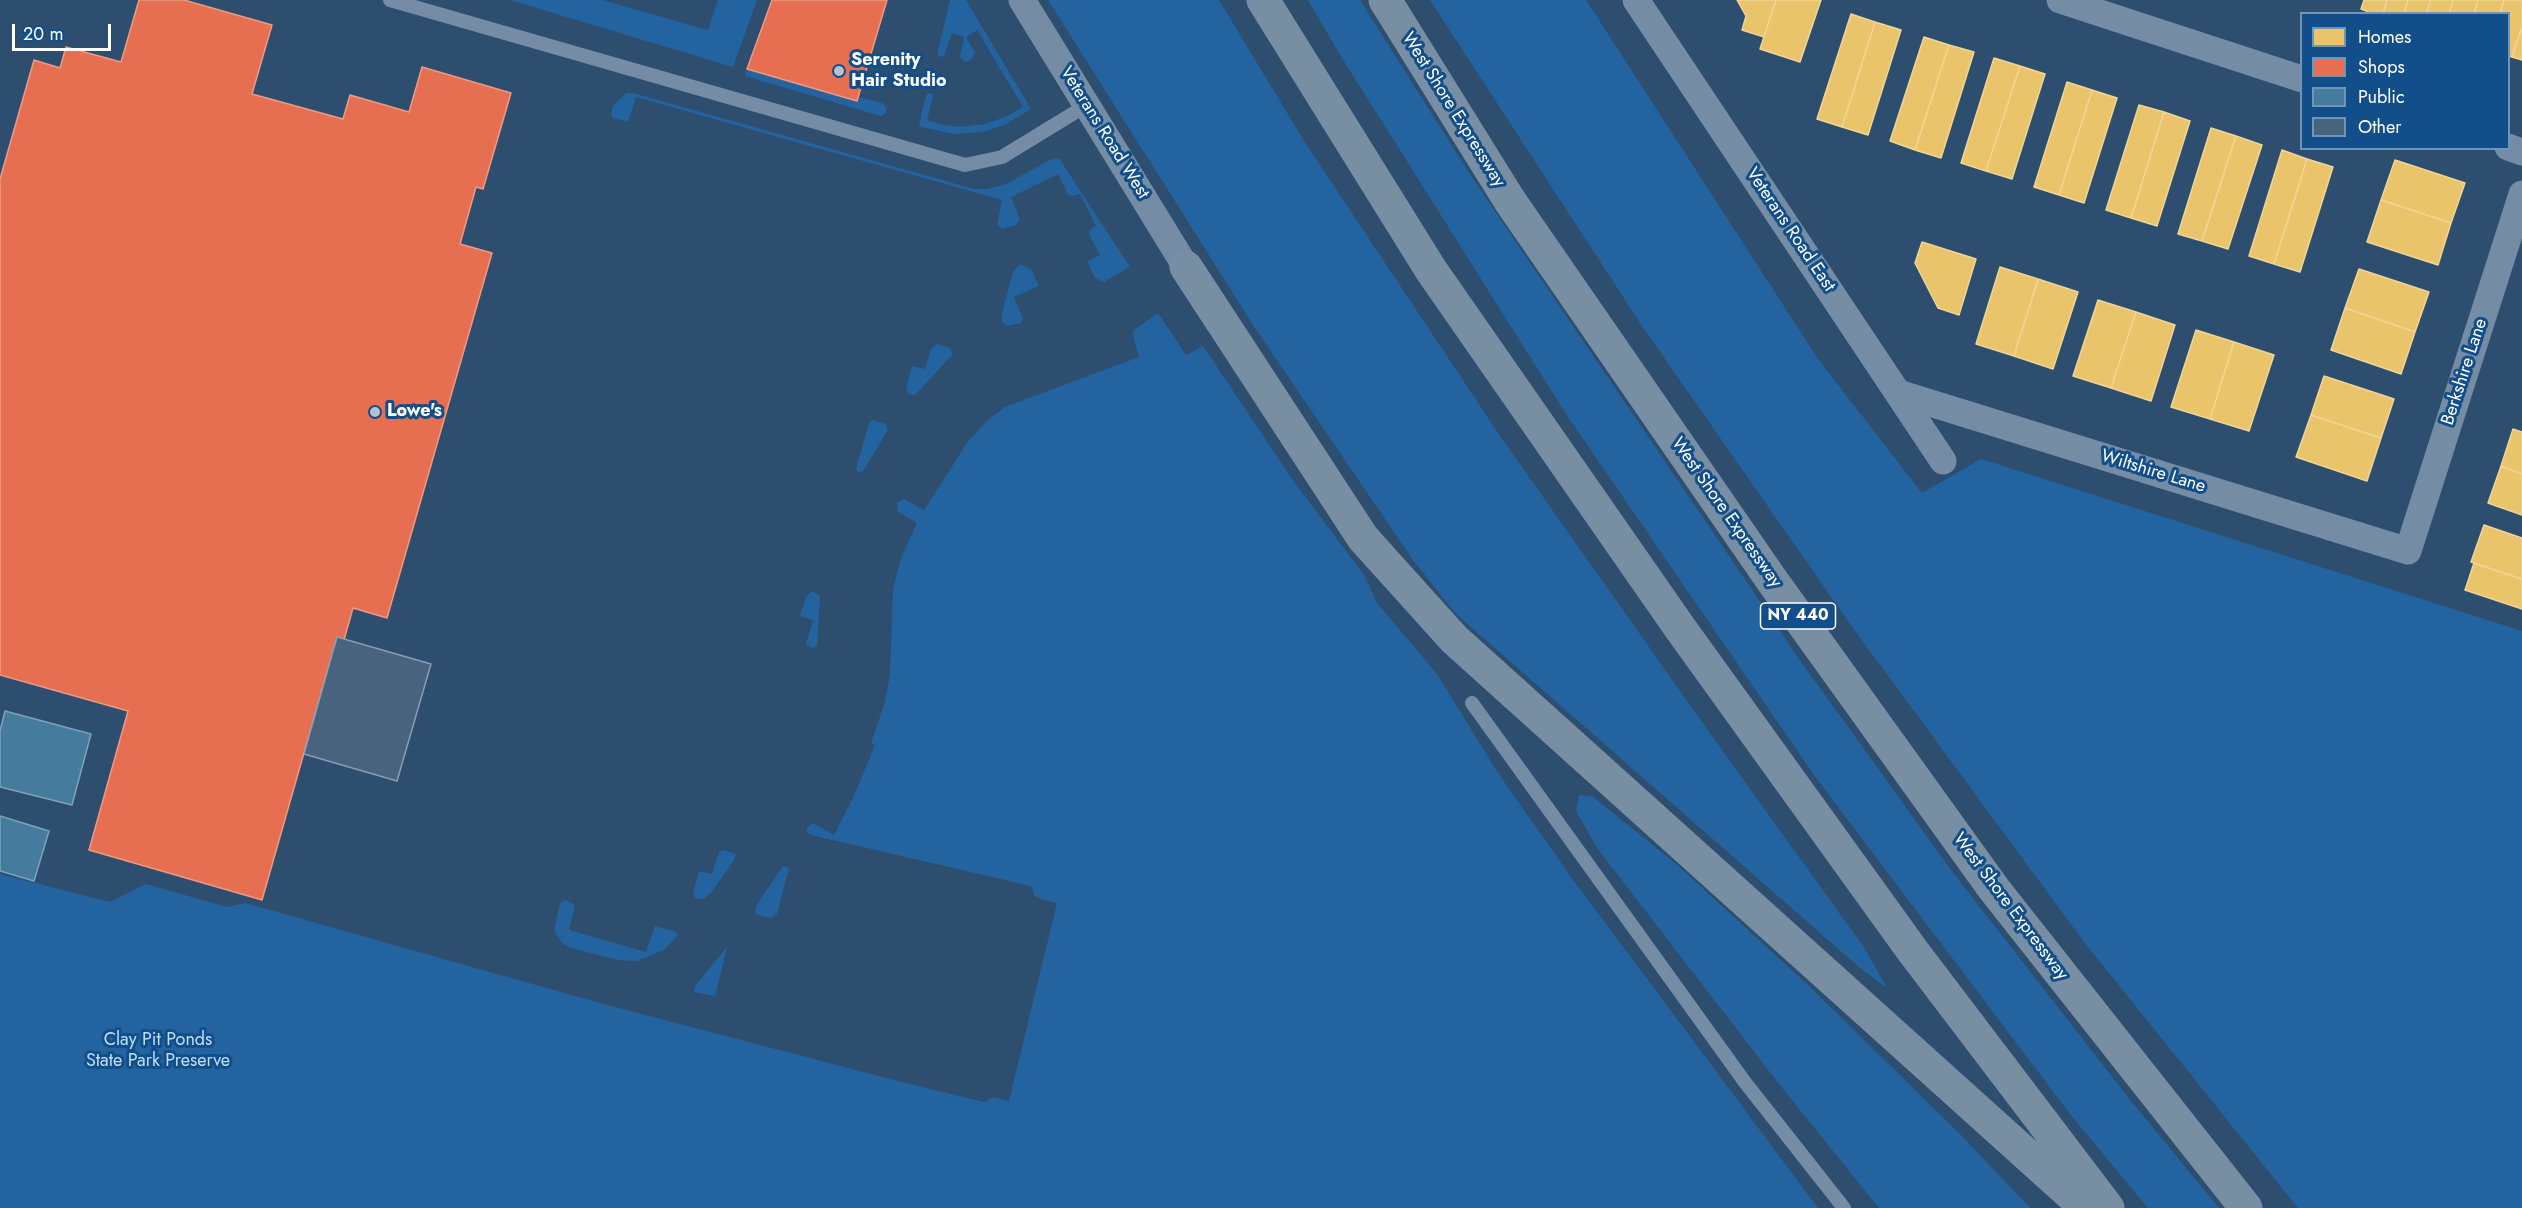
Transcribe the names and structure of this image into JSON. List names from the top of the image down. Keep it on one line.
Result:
{"streets":{"highway":["West Shore Expressway","NY 440"],"street":["Veterans Road West","Veterans Road East","Berkshire Lane","Wiltshire Lane"]},"crossings":[["Veterans Road East","Wiltshire Lane"],["Berkshire Lane","Wiltshire Lane"]],"parks":["Clay Pit Ponds State Park Preserve"],"places":["Serenity Hair Studio","Lowe's"],"legend":["Homes","Shops","Public","Other"],"scale_bar":"20 m"}
